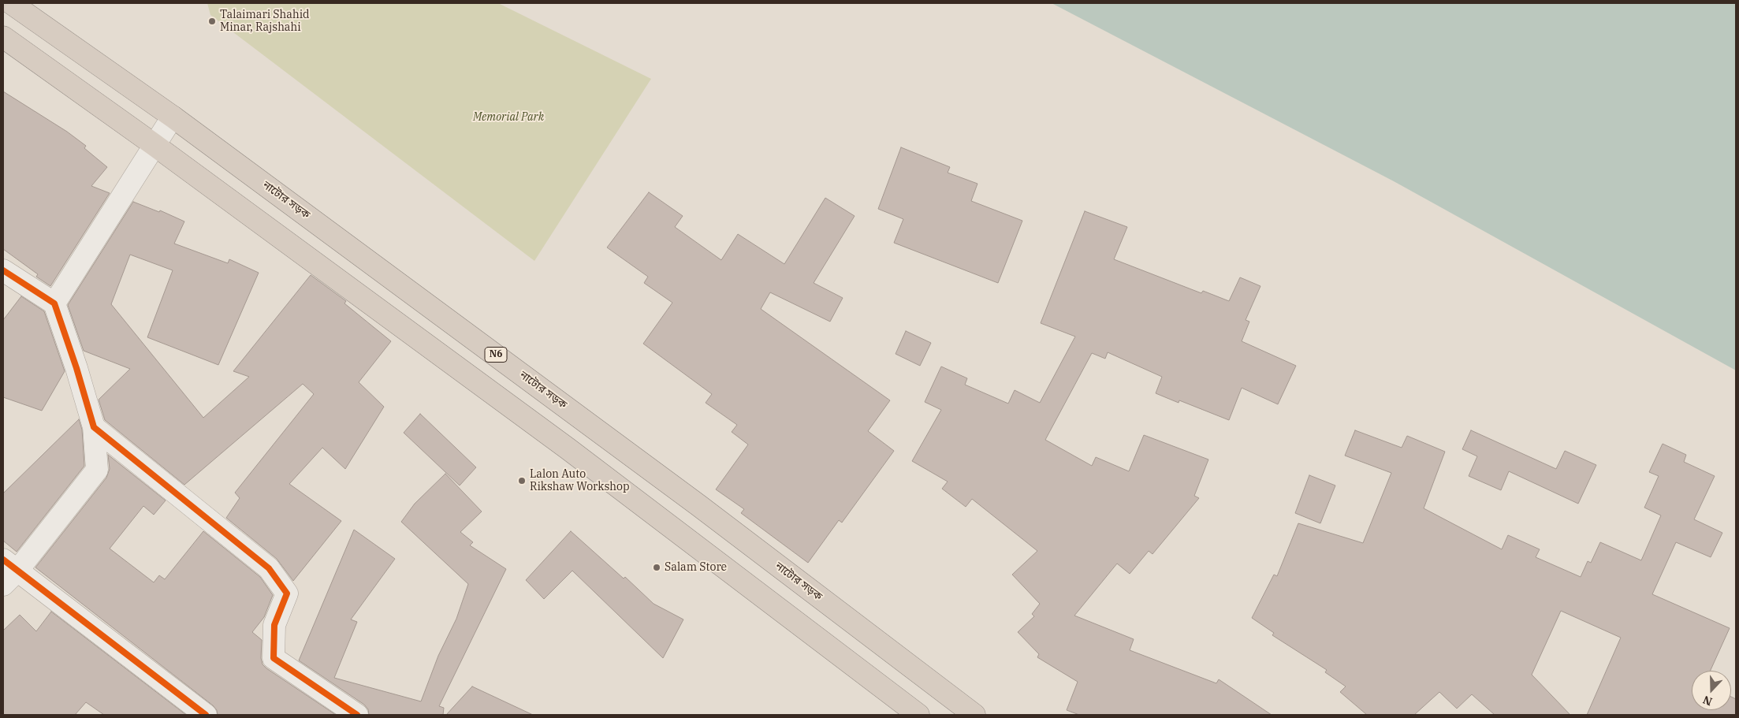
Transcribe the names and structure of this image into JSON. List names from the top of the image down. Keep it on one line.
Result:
{"streets":{"highway":["নাটোর সড়ক","N6"]},"parks":["Memorial Park"],"places":["Talaimari Shahid Minar, Rajshahi","Lalon Auto Rikshaw Workshop","Salam Store"],"north":"bottom"}
